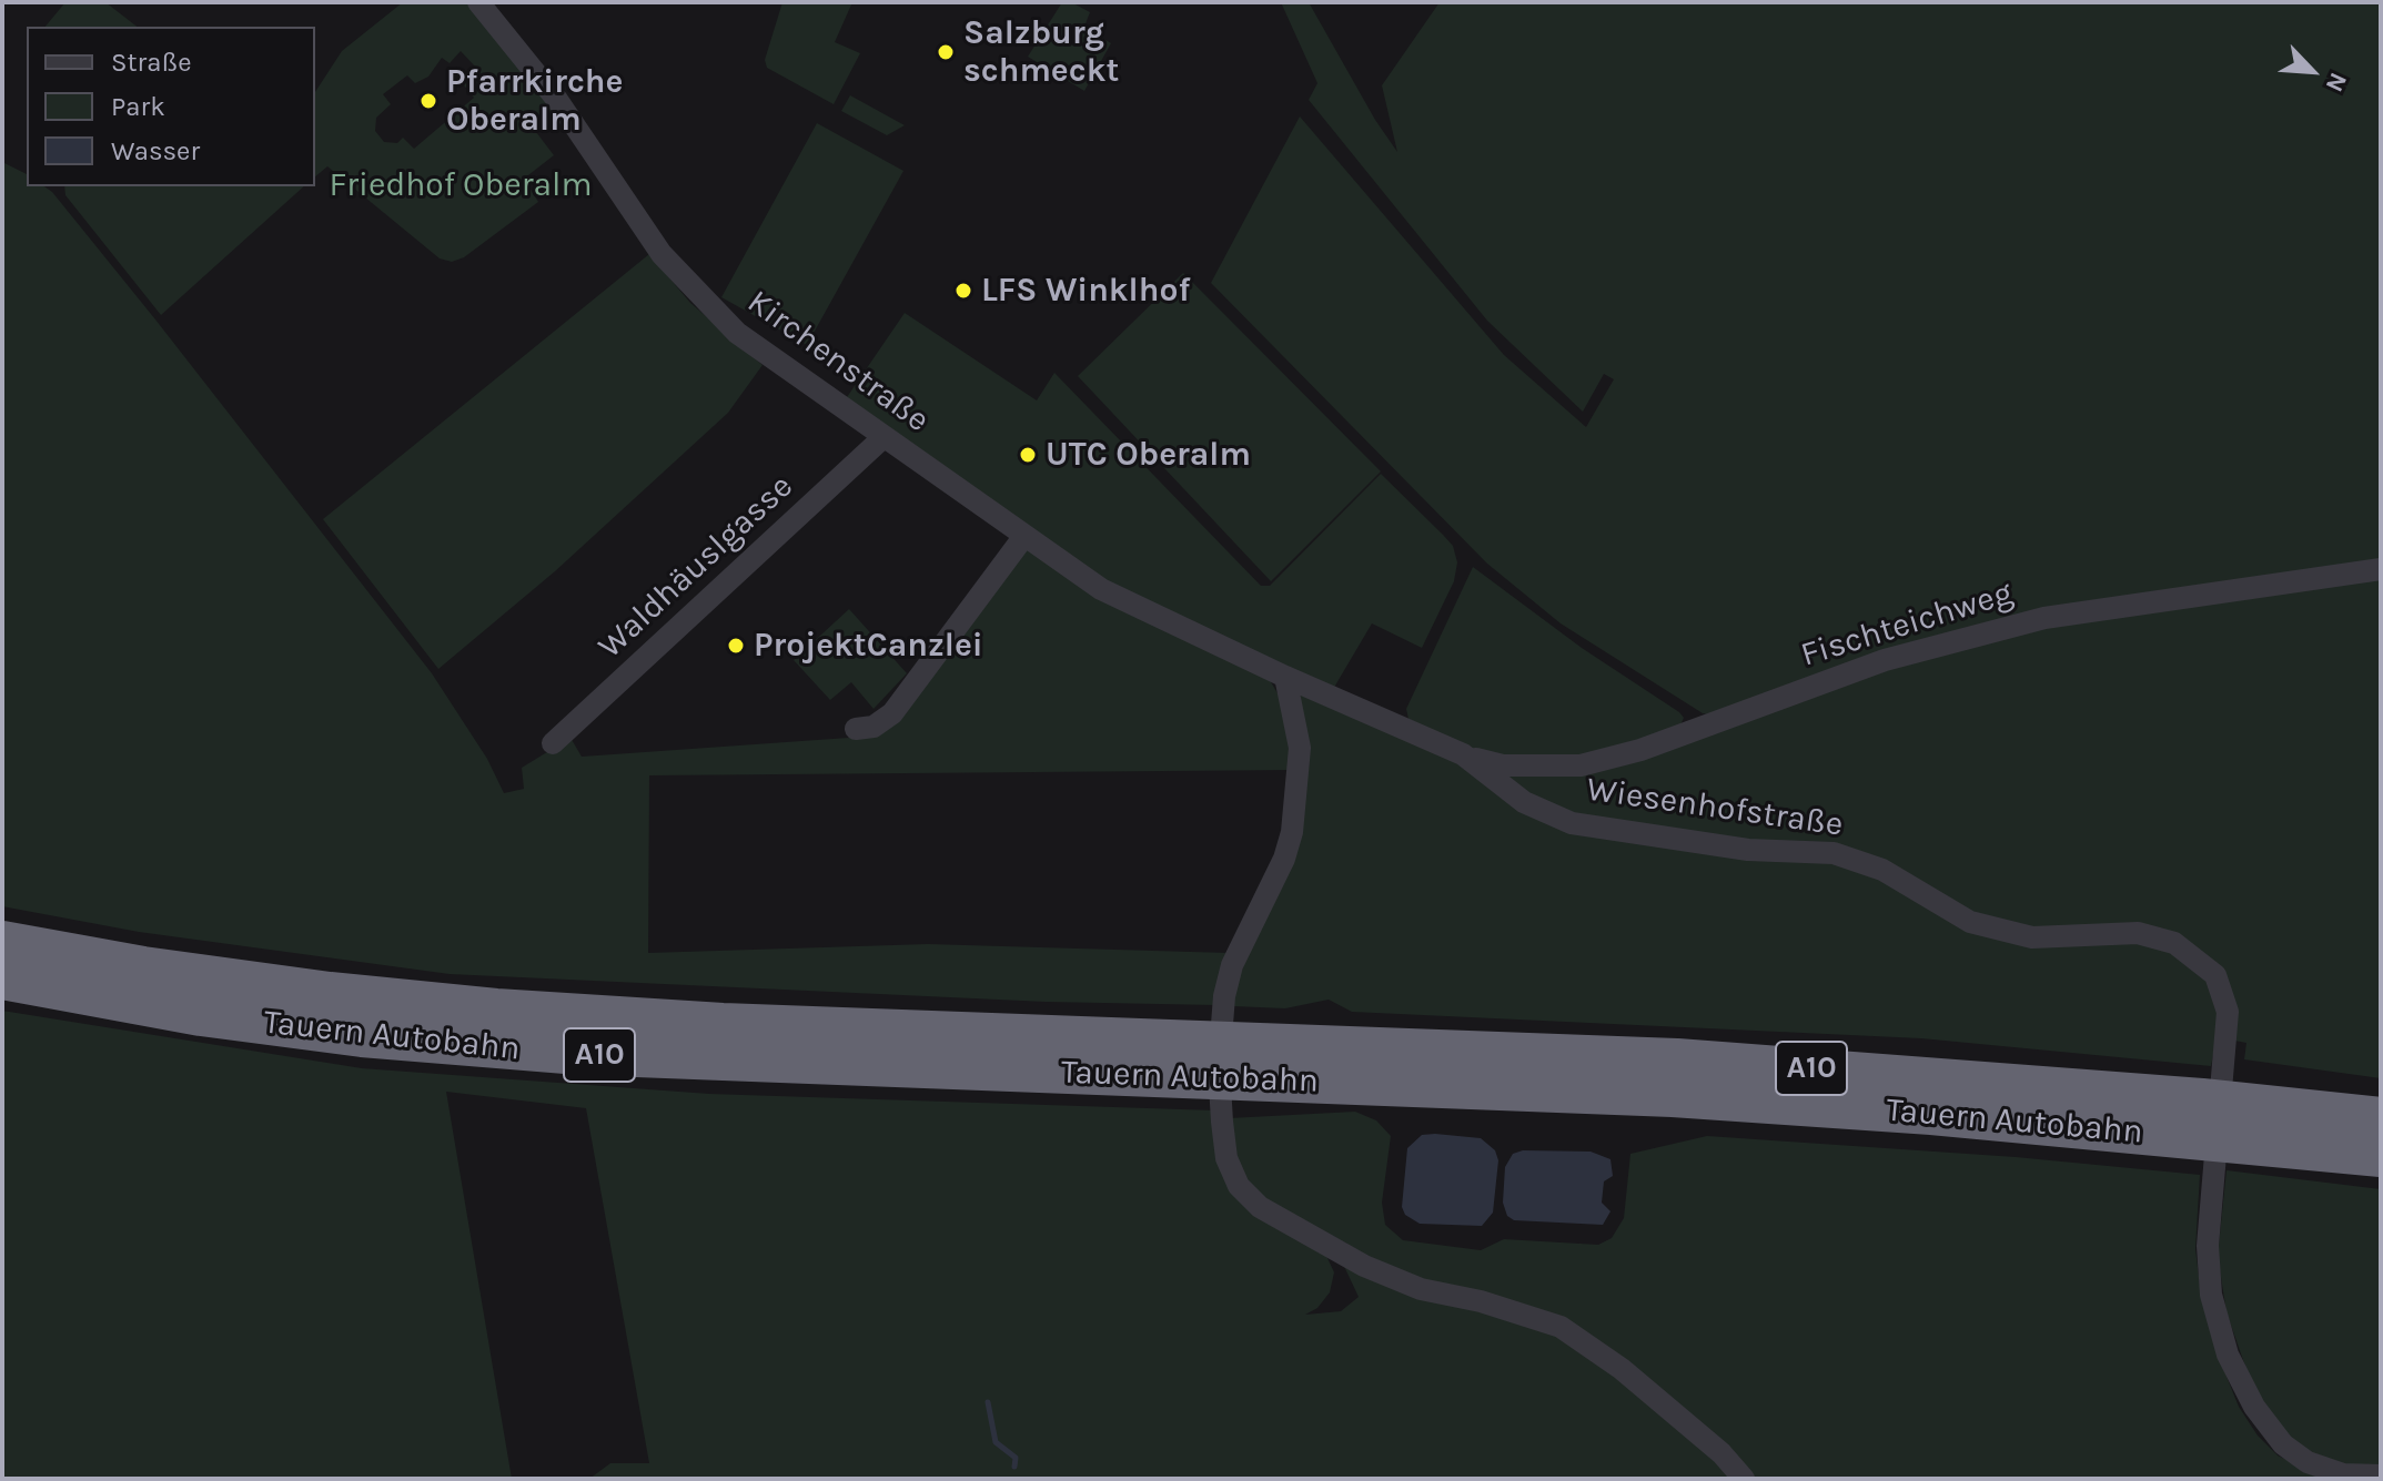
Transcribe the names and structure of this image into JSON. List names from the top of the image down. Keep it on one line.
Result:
{"streets":{"highway":["Tauern Autobahn","A10"],"street":["Kirchenstraße","Waldhäuslgasse","Fischteichweg","Wiesenhofstraße"]},"crossings":[["Kirchenstraße","Waldhäuslgasse"],["Kirchenstraße","Wiesenhofstraße"],["Fischteichweg","Wiesenhofstraße"]],"parks":["Friedhof Oberalm"],"places":["Salzburg schmeckt","Pfarrkirche Oberalm","LFS Winklhof","UTC Oberalm","ProjektCanzlei"],"legend":["Straße","Park","Wasser"],"north":"bottom right"}
